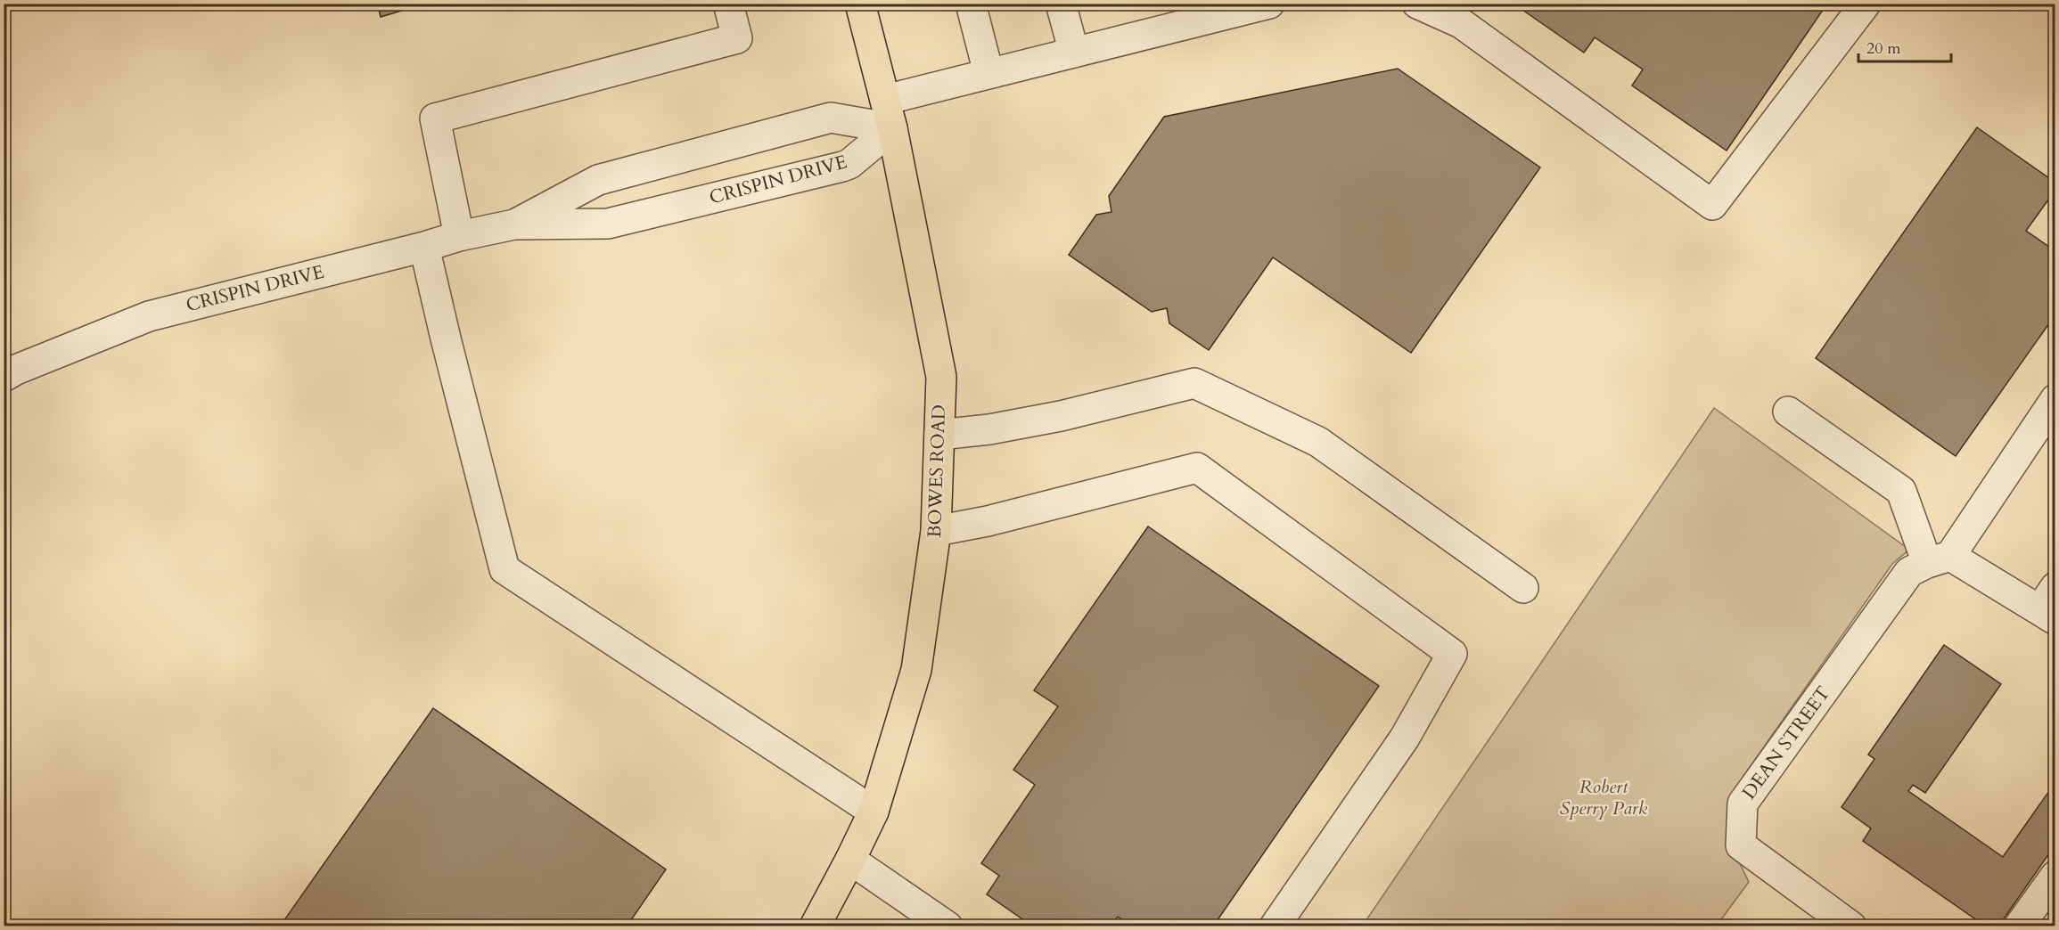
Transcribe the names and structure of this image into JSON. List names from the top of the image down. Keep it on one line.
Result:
{"streets":{"main road":["BOWES ROAD"],"street":["CRISPIN DRIVE","DEAN STREET"]},"crossings":[["CRISPIN DRIVE","BOWES ROAD"]],"parks":["Robert Sperry Park"],"scale_bar":"20 m"}
